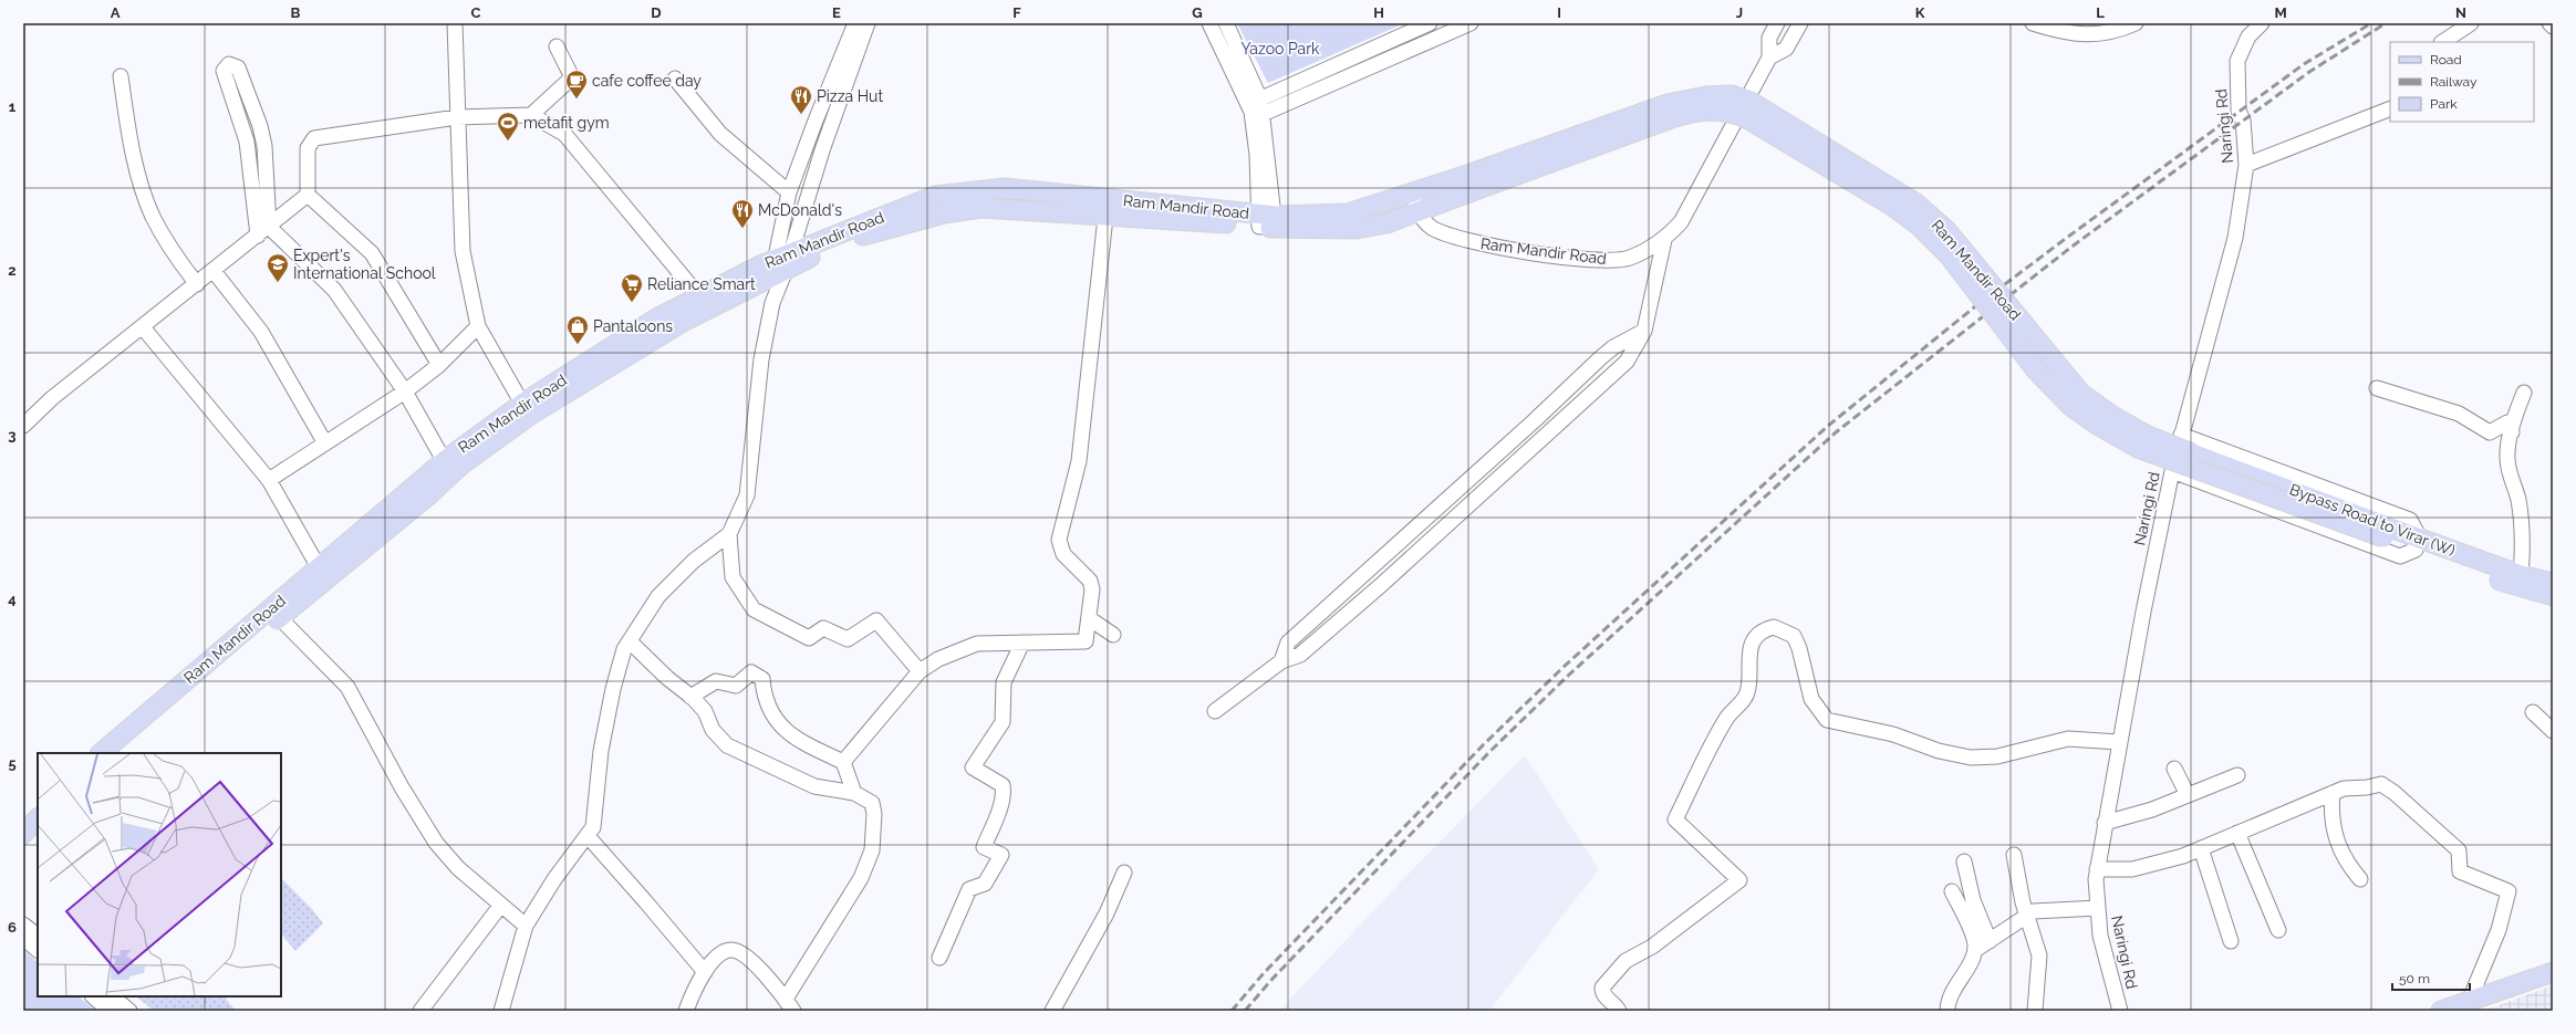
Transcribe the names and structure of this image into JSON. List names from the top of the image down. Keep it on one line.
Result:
{"streets":{"main road":["Ram Mandir Road","Bypass Road to Virar (W)"],"street":["Naringi Rd"]},"crossings":[["Ram Mandir Road","Bypass Road to Virar (W)"]],"parks":["Yazoo Park"],"places":{"cafe":["cafe coffee day"],"restaurant":["Pizza Hut","McDonald's"],"sports":["metafit gym"],"school or university":["Expert's International School"],"supermarket":["Reliance Smart"],"shop":["Pantaloons"]},"legend":["Road","Railway","Park"],"scale_bar":"50 m","grid":{"columns":["A","B","C","D","E","F","G","H","I","J","K","L","M","N"],"rows":["1","2","3","4","5","6"]}}
